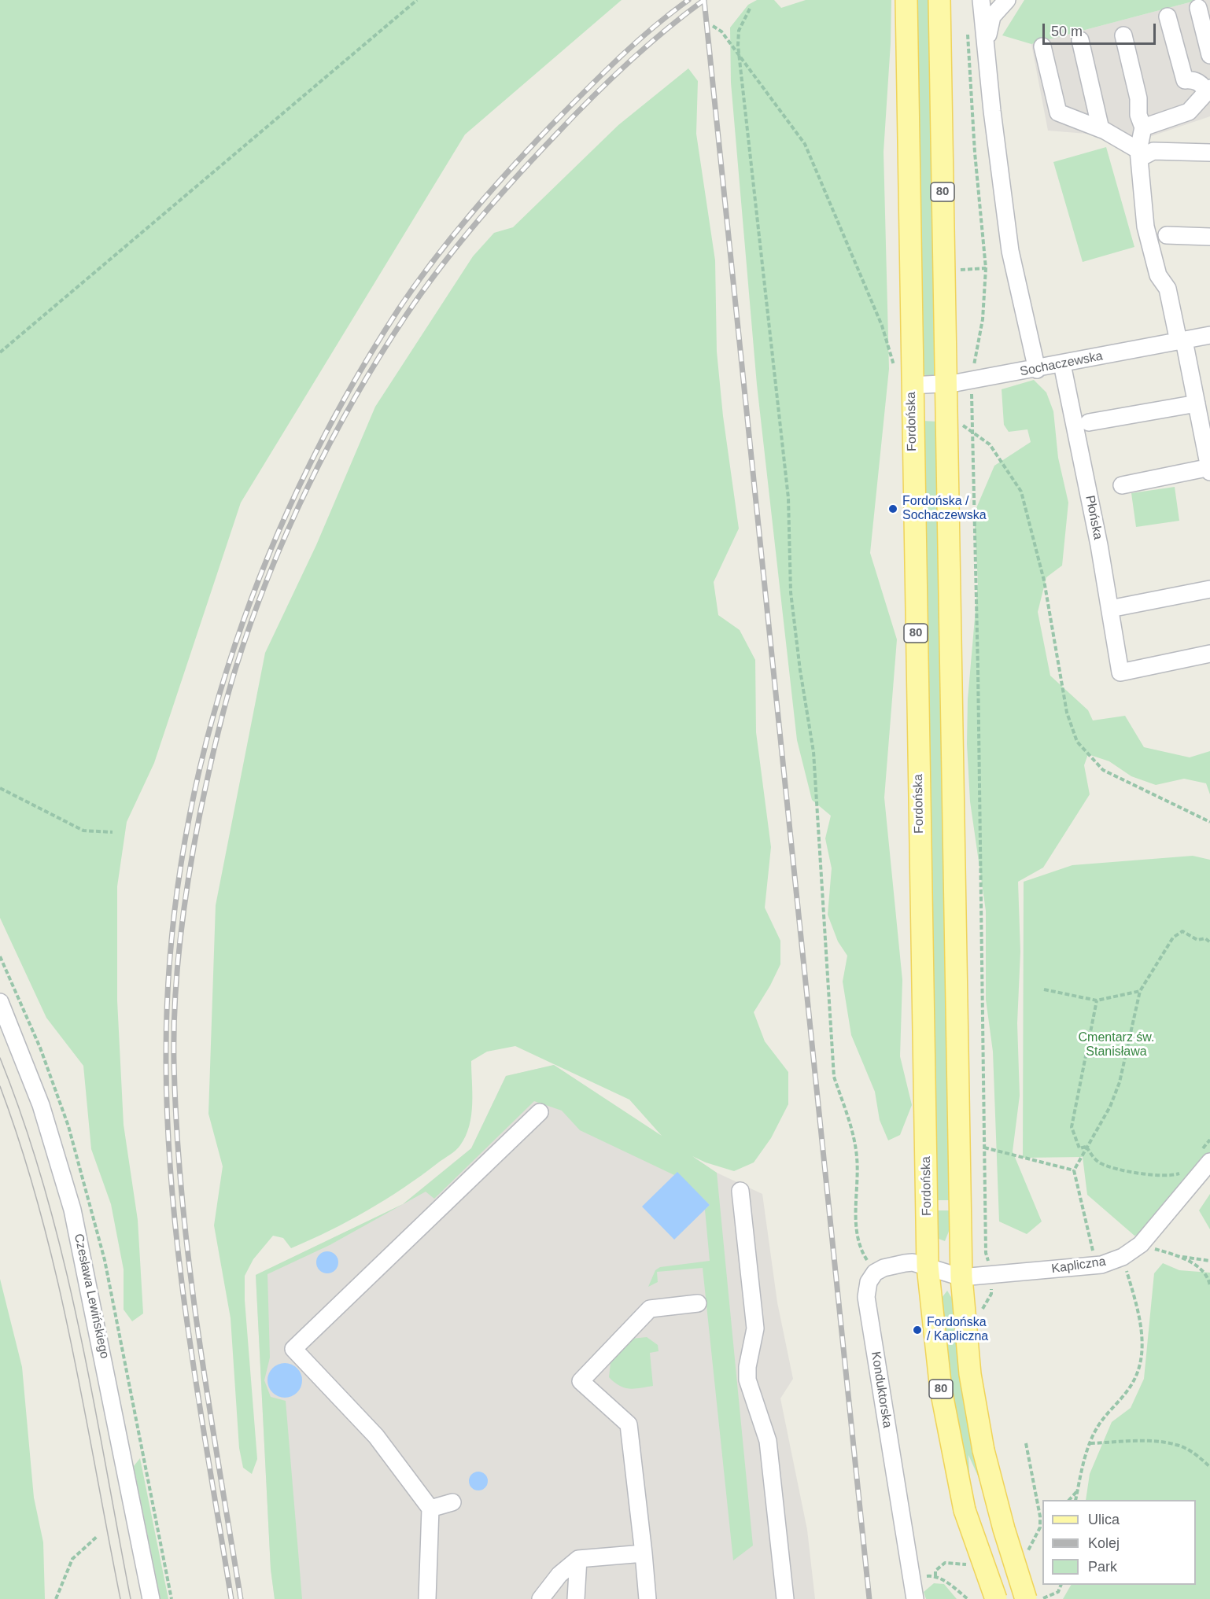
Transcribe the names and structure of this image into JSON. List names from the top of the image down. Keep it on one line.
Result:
{"streets":{"main road":["80","Fordońska"],"street":["Sochaczewska","Płońska","Kapliczna","Czesława Lewińskiego","Konduktorska"]},"crossings":[["80","Sochaczewska"],["80","Kapliczna"],["Sochaczewska","Fordońska"],["Sochaczewska","Płońska"]],"parks":["Cmentarz św. Stanisława"],"places":["Fordońska / Sochaczewska","Fordońska / Kapliczna"],"legend":["Ulica","Kolej","Park"],"scale_bar":"50 m"}
